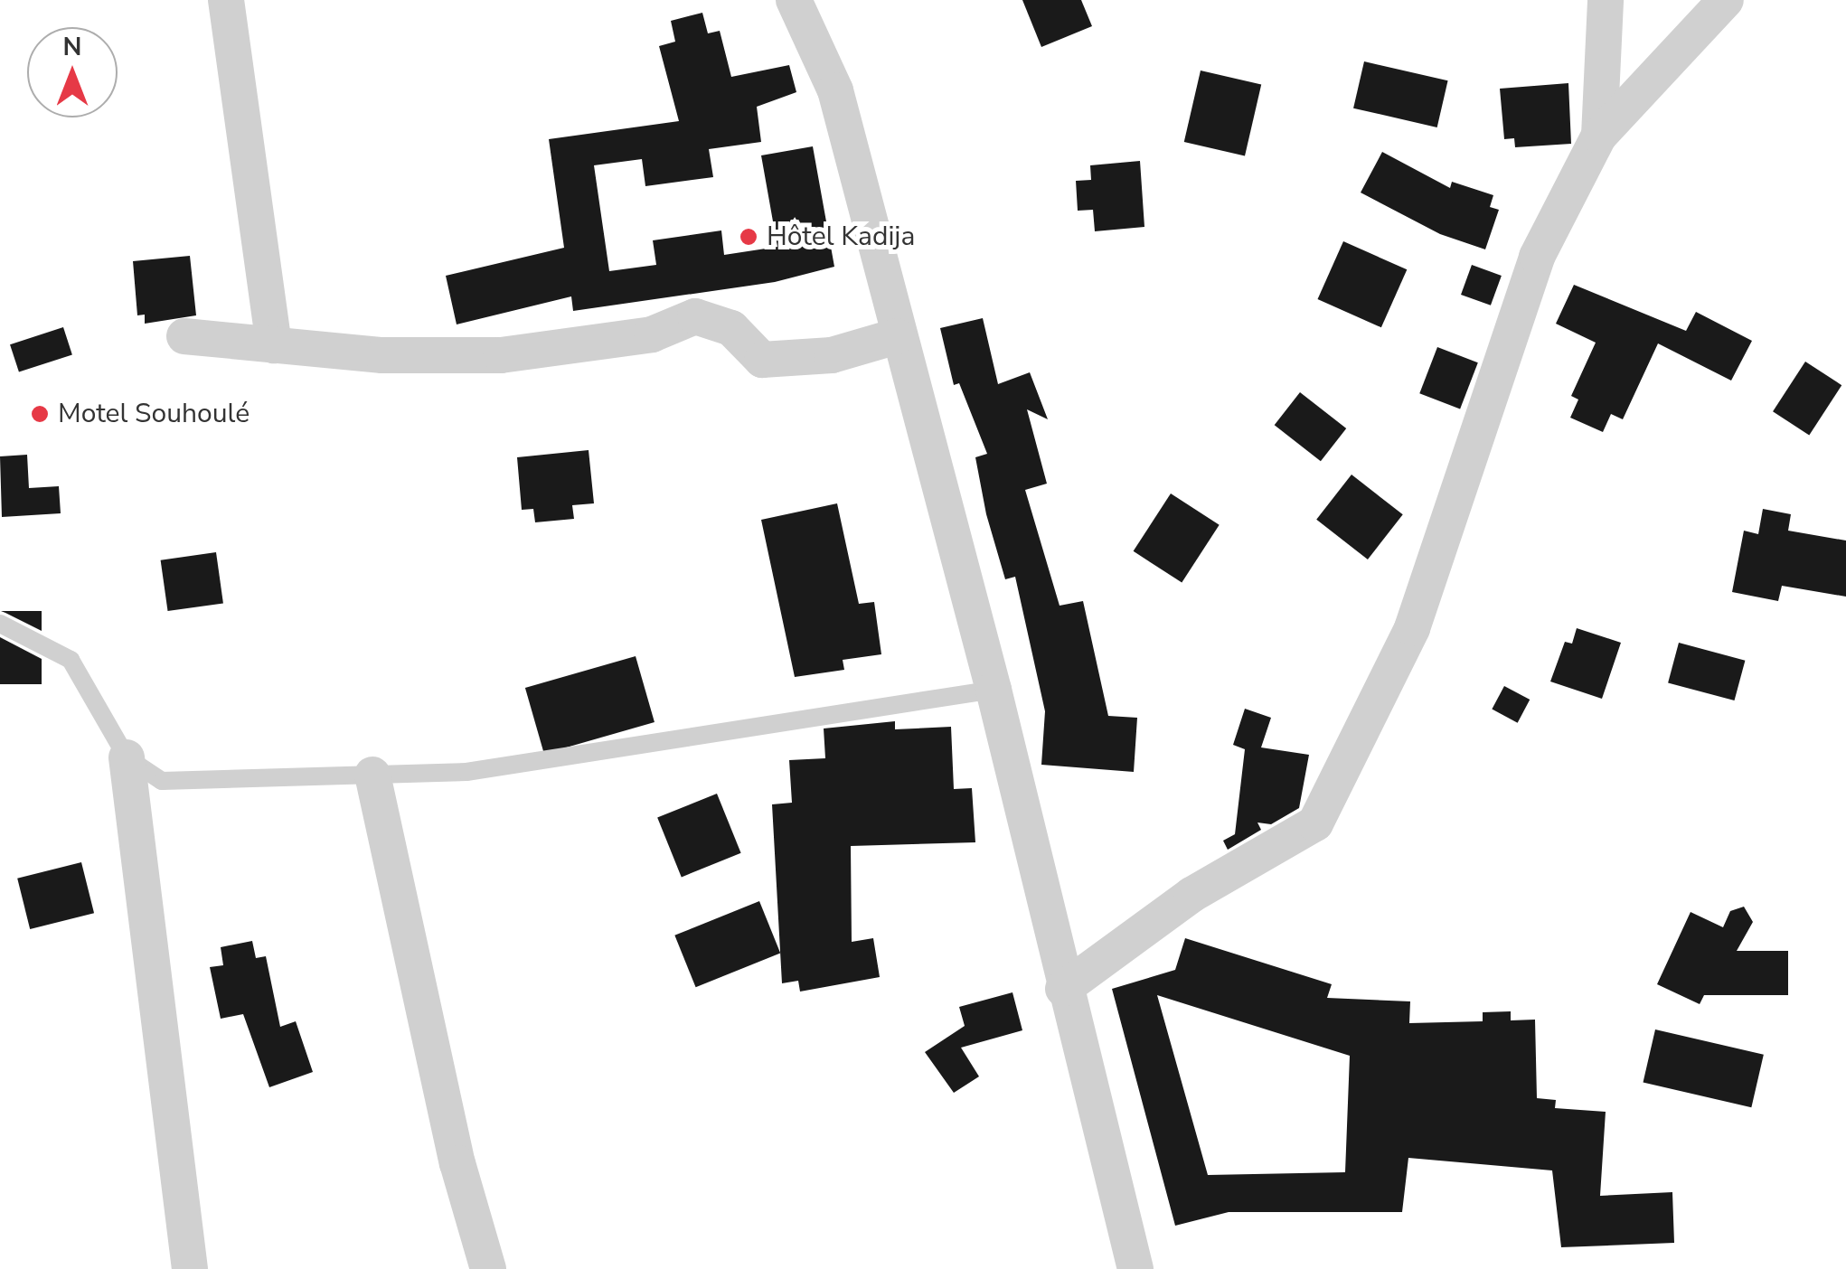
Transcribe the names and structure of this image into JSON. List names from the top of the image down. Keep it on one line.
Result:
{"places":["Hôtel Kadija","Motel Souhoulé"],"north":"top"}
